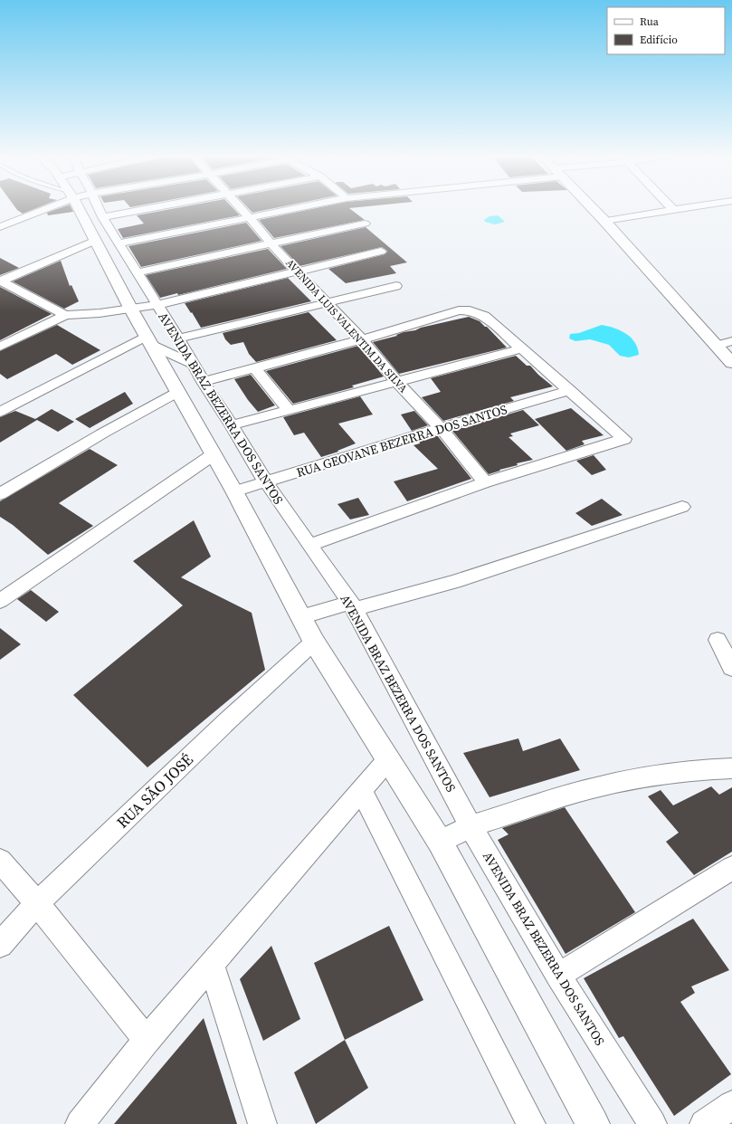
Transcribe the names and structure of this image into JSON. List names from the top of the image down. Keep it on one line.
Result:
{"streets":{"main road":["AVENIDA BRAZ BEZERRA DOS SANTOS"],"street":["AVENIDA LUIS VALENTIM DA SILVA","RUA GEOVANE BEZERRA DOS SANTOS","RUA SÃO JOSÉ"]},"crossings":[["AVENIDA LUIS VALENTIM DA SILVA","RUA GEOVANE BEZERRA DOS SANTOS"],["AVENIDA BRAZ BEZERRA DOS SANTOS","RUA GEOVANE BEZERRA DOS SANTOS"],["AVENIDA BRAZ BEZERRA DOS SANTOS","RUA SÃO JOSÉ"]],"legend":["Rua","Edifício"]}
